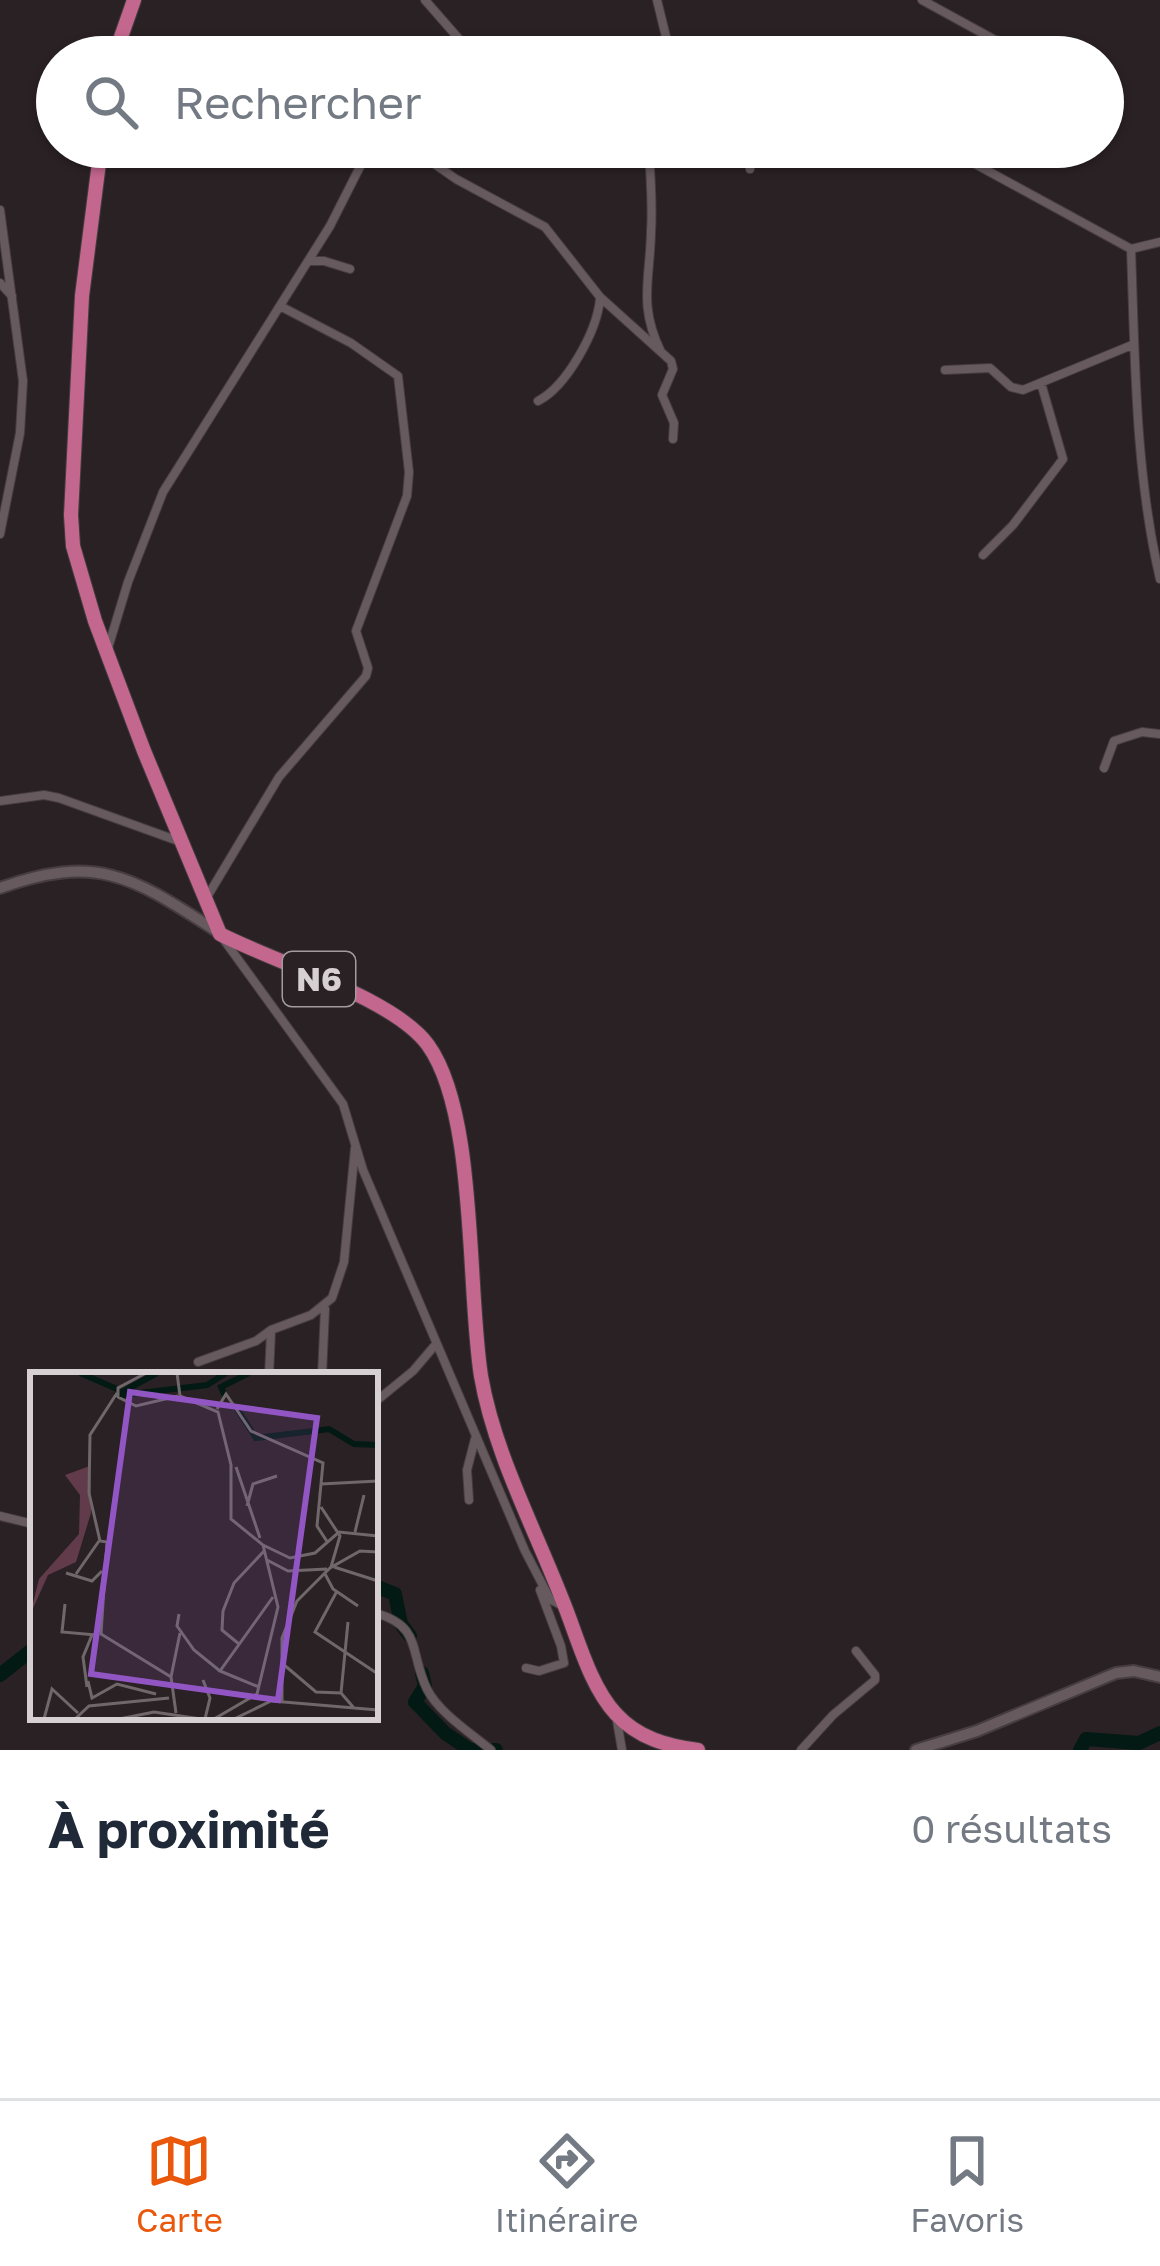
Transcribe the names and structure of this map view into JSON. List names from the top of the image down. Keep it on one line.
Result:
{"streets":{"highway":["N6"]},"page":{"search":"Rechercher","heading":["À proximité","0 résultats"],"nav":["Carte","Itinéraire","Favoris"]}}
